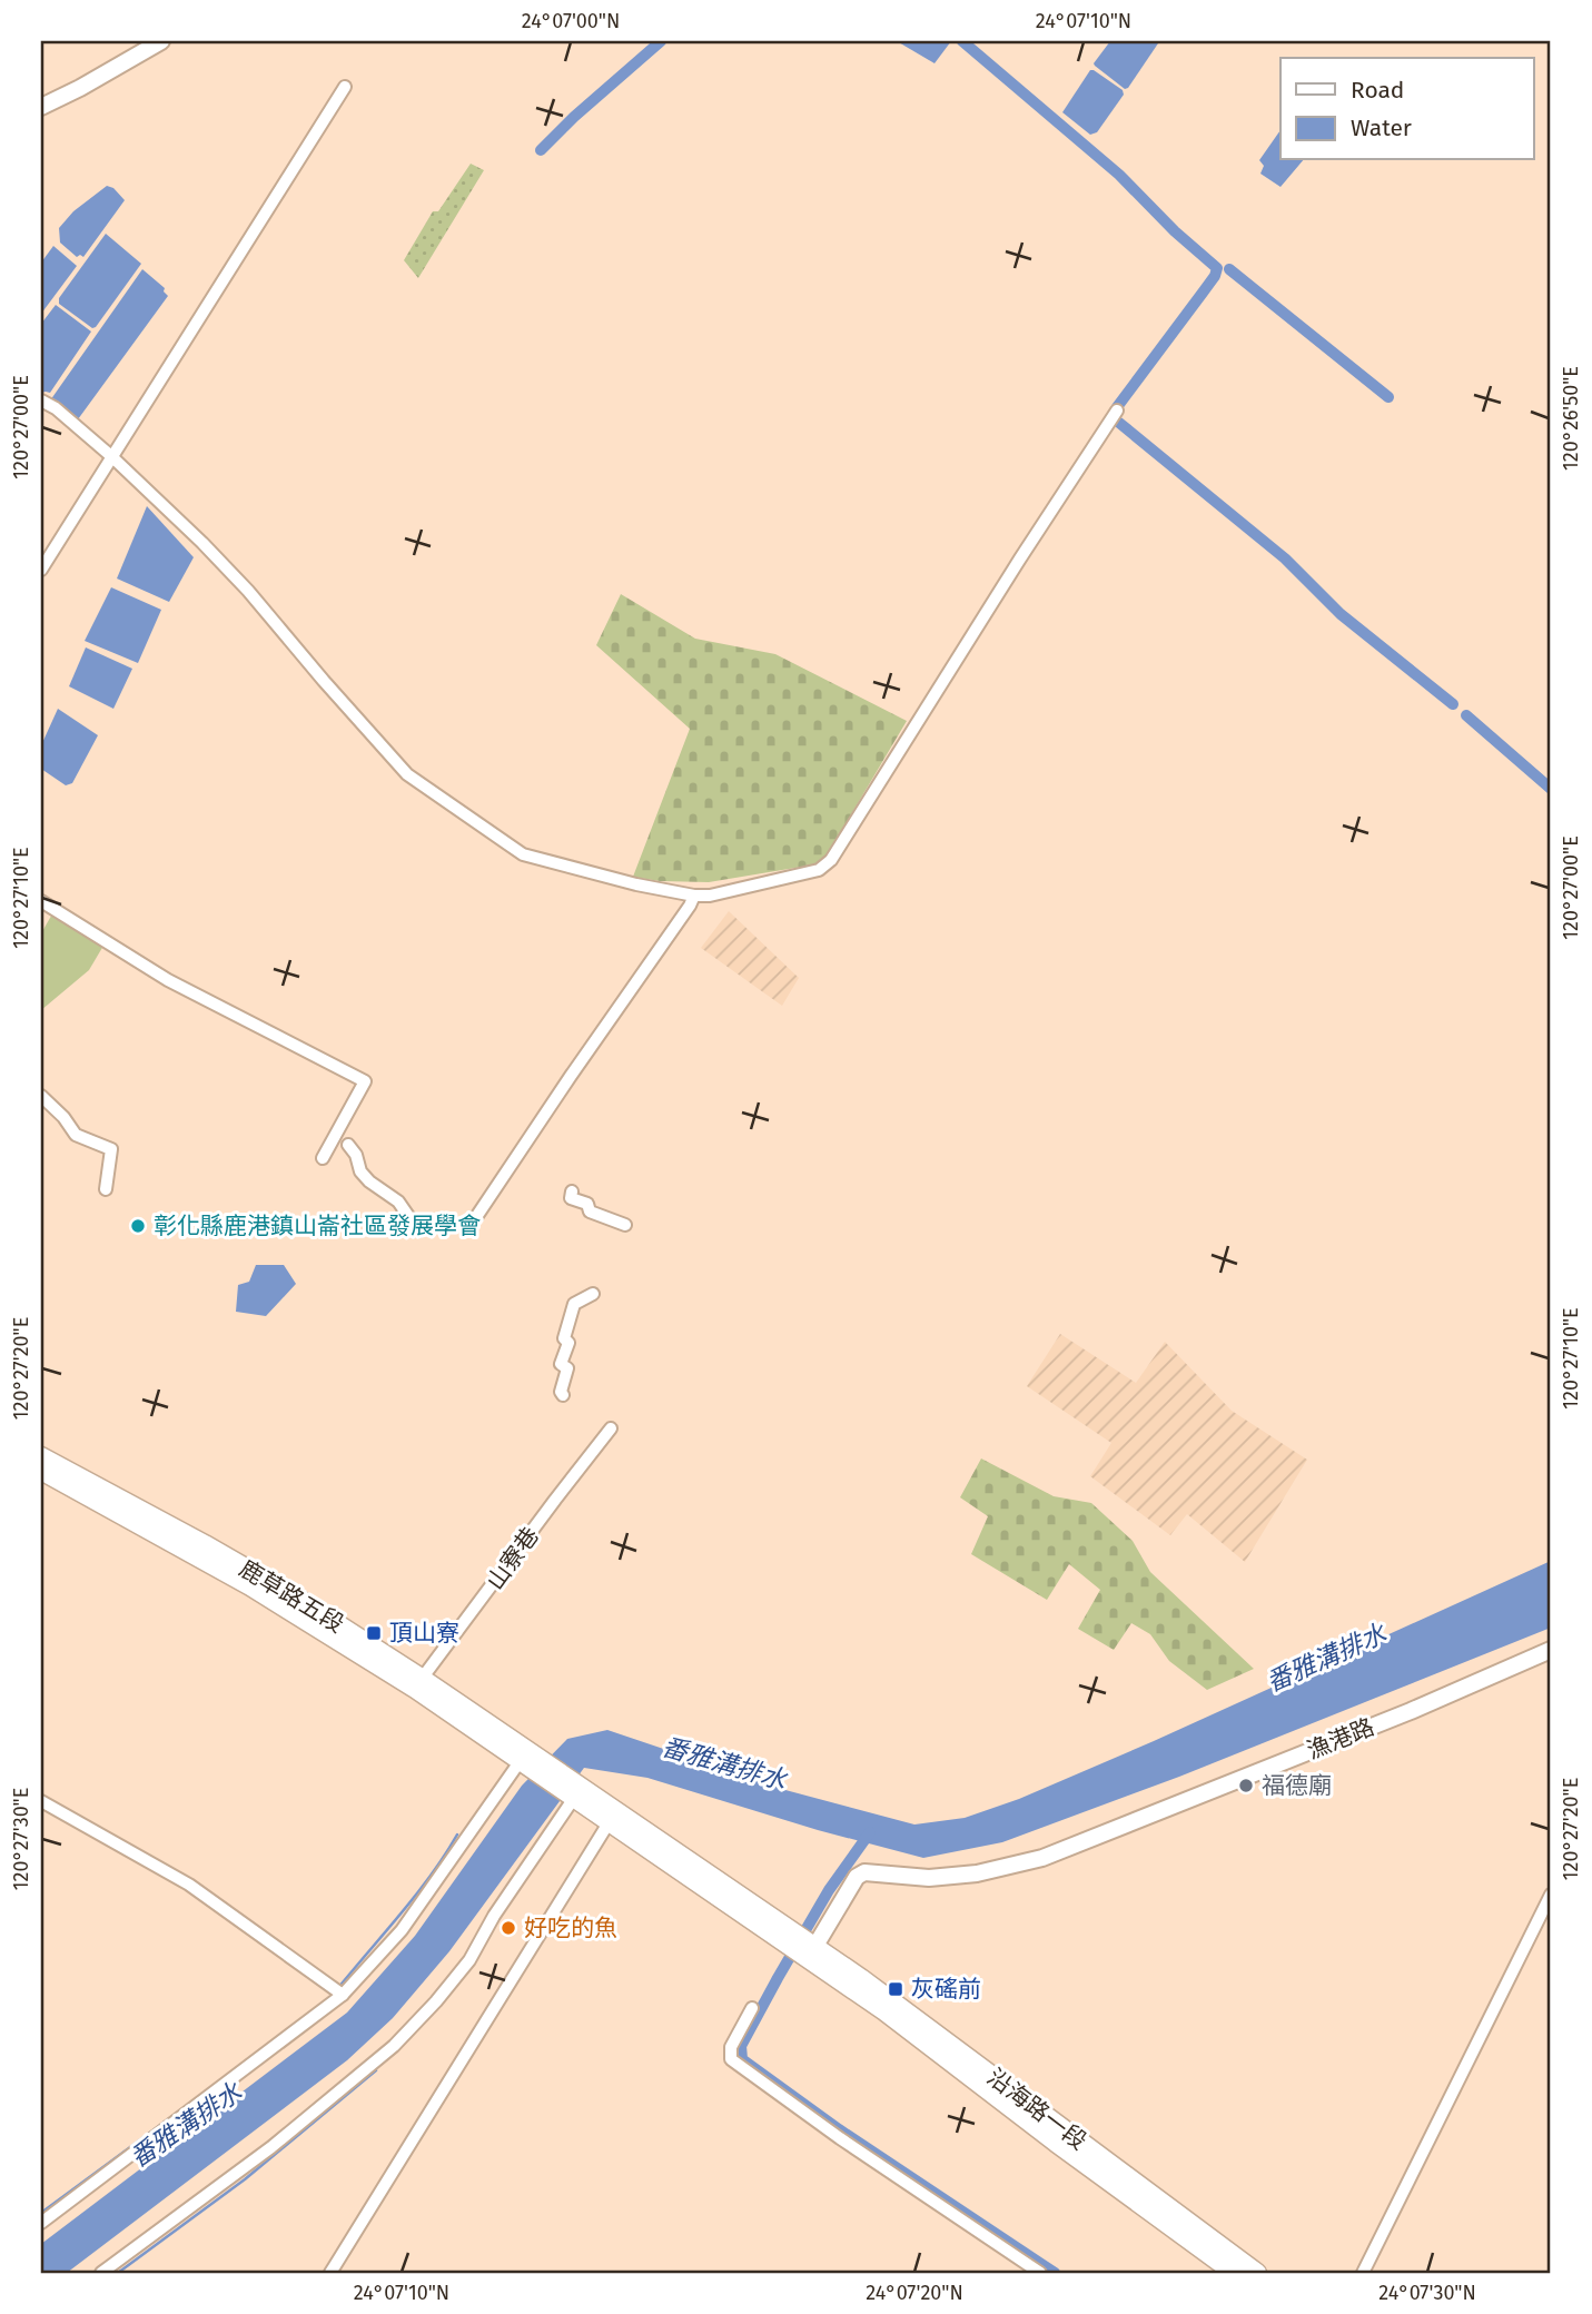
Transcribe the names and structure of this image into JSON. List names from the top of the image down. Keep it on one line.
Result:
{"streets":{"main road":["鹿草路五段","沿海路一段"],"street":["山寮巷","漁港路"]},"crossings":[["山寮巷","鹿草路五段"],["漁港路","沿海路一段"]],"water":["番雅溝排水"],"places":{"other":["彰化縣鹿港鎮山崙社區發展學會","福德廟","好吃的魚"],"transit":["頂山寮","灰磘前"]},"legend":["Road","Water"],"coordinates":["24°07'00\"N","24°07'10\"N","120°26'50\"E","120°27'00\"E","120°27'10\"E","120°27'20\"E","120°27'30\"E","24°07'20\"N","24°07'30\"N"]}
